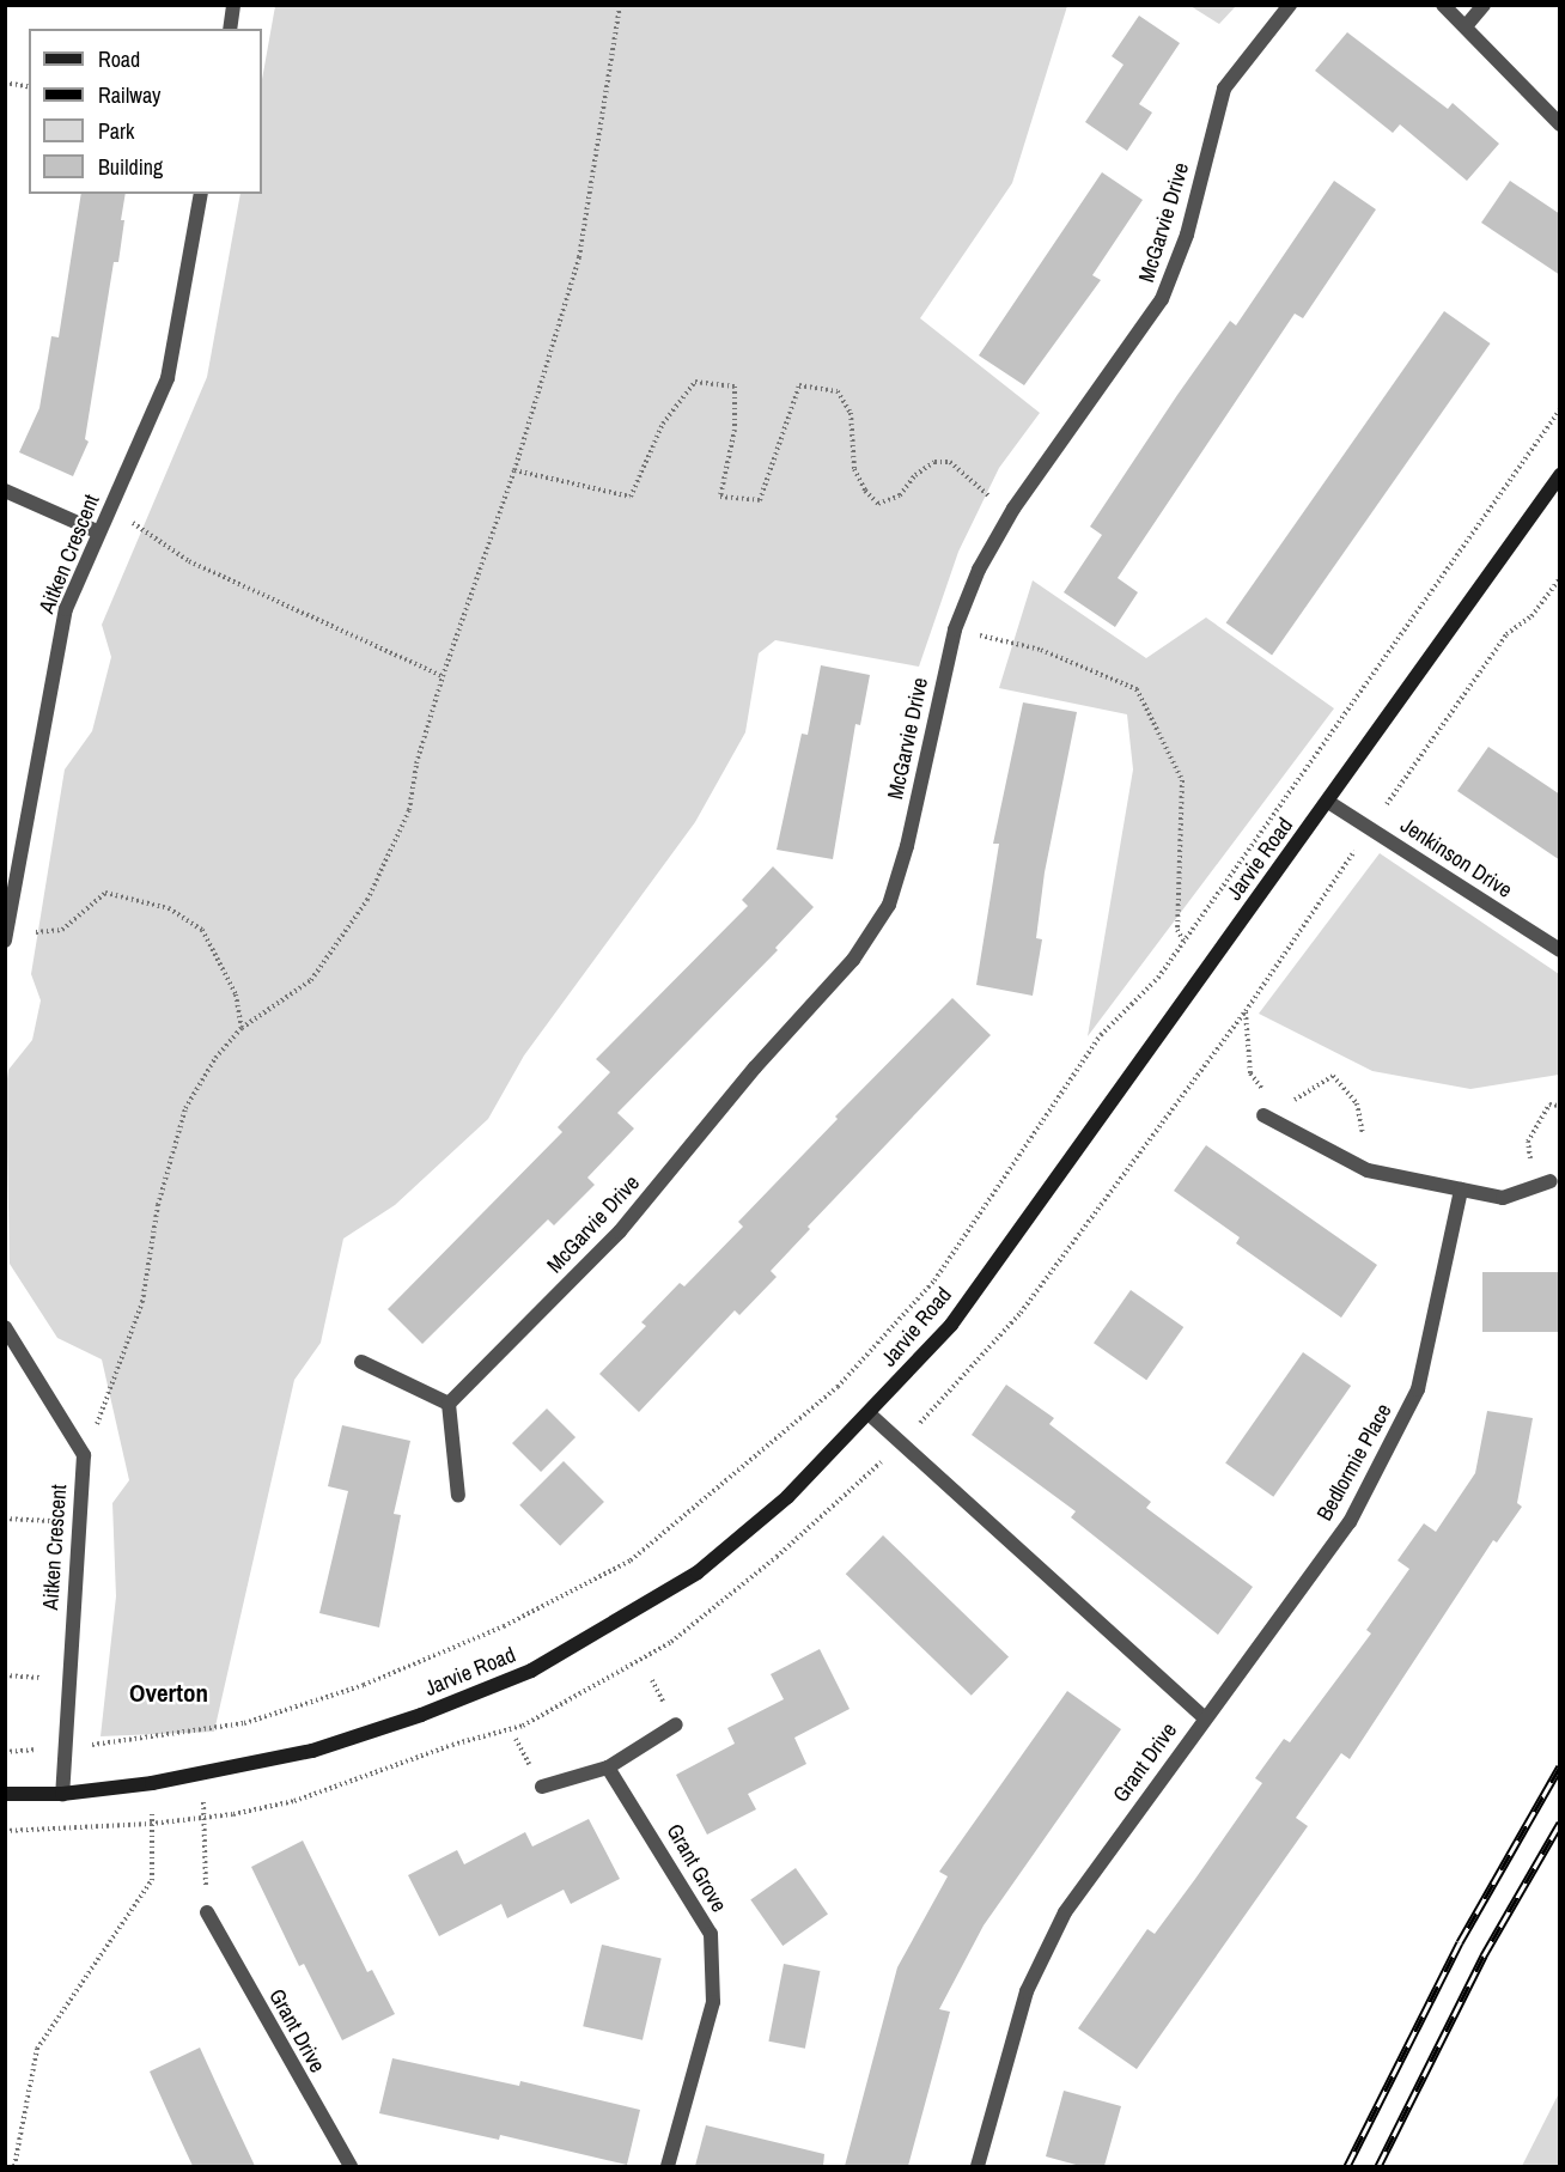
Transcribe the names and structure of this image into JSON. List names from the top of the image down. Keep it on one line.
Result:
{"streets":{"street":["McGarvie Drive","Aitken Crescent","Jenkinson Drive","Jarvie Road","Bedlormie Place","Grant Drive","Grant Grove"]},"crossings":[["Aitken Crescent","Jarvie Road"],["Jenkinson Drive","Jarvie Road"],["Jarvie Road","Grant Drive"],["Bedlormie Place","Grant Drive"]],"districts":["Overton"],"legend":["Road","Railway","Park","Building"]}
